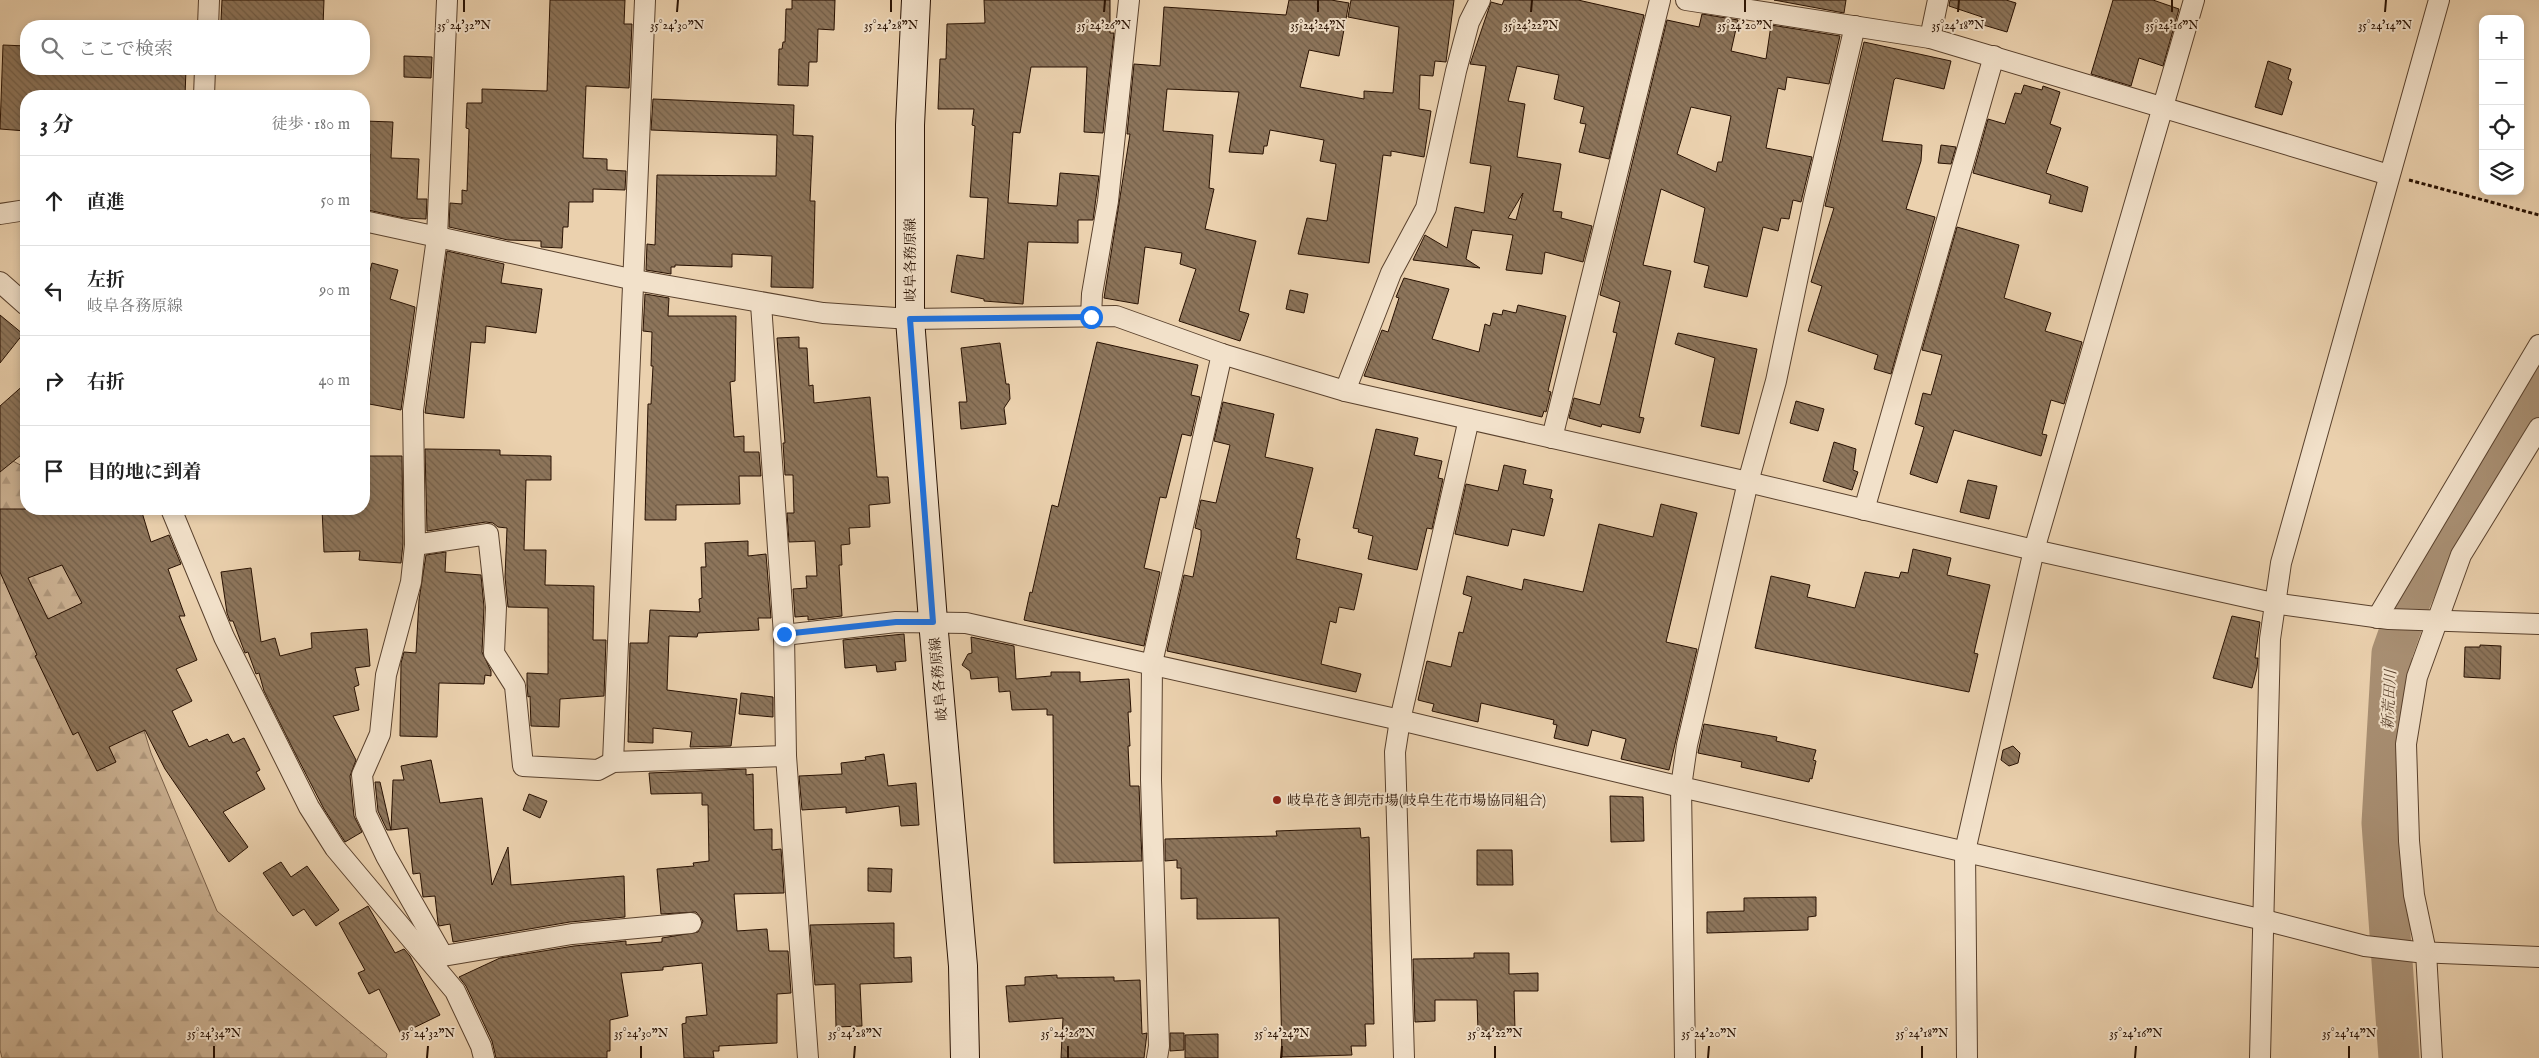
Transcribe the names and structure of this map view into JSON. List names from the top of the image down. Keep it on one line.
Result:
{"streets":{"main road":["岐阜各務原線"]},"water":["新荒田川"],"places":["岐阜花き卸売市場(岐阜生花市場協同組合)"],"page":{"map_buttons":["+","−"],"search":"ここで検索","heading":["3 分","徒歩 · 180 m"],"list":[["直進","50 m"],["左折","岐阜各務原線","90 m"],["右折","40 m"],"目的地に到着"]},"coordinates":["35°24'32\"N","35°24'30\"N","35°24'28\"N","35°24'26\"N","35°24'24\"N","35°24'22\"N","35°24'20\"N","35°24'18\"N","35°24'16\"N","35°24'14\"N","35°24'34\"N"]}
